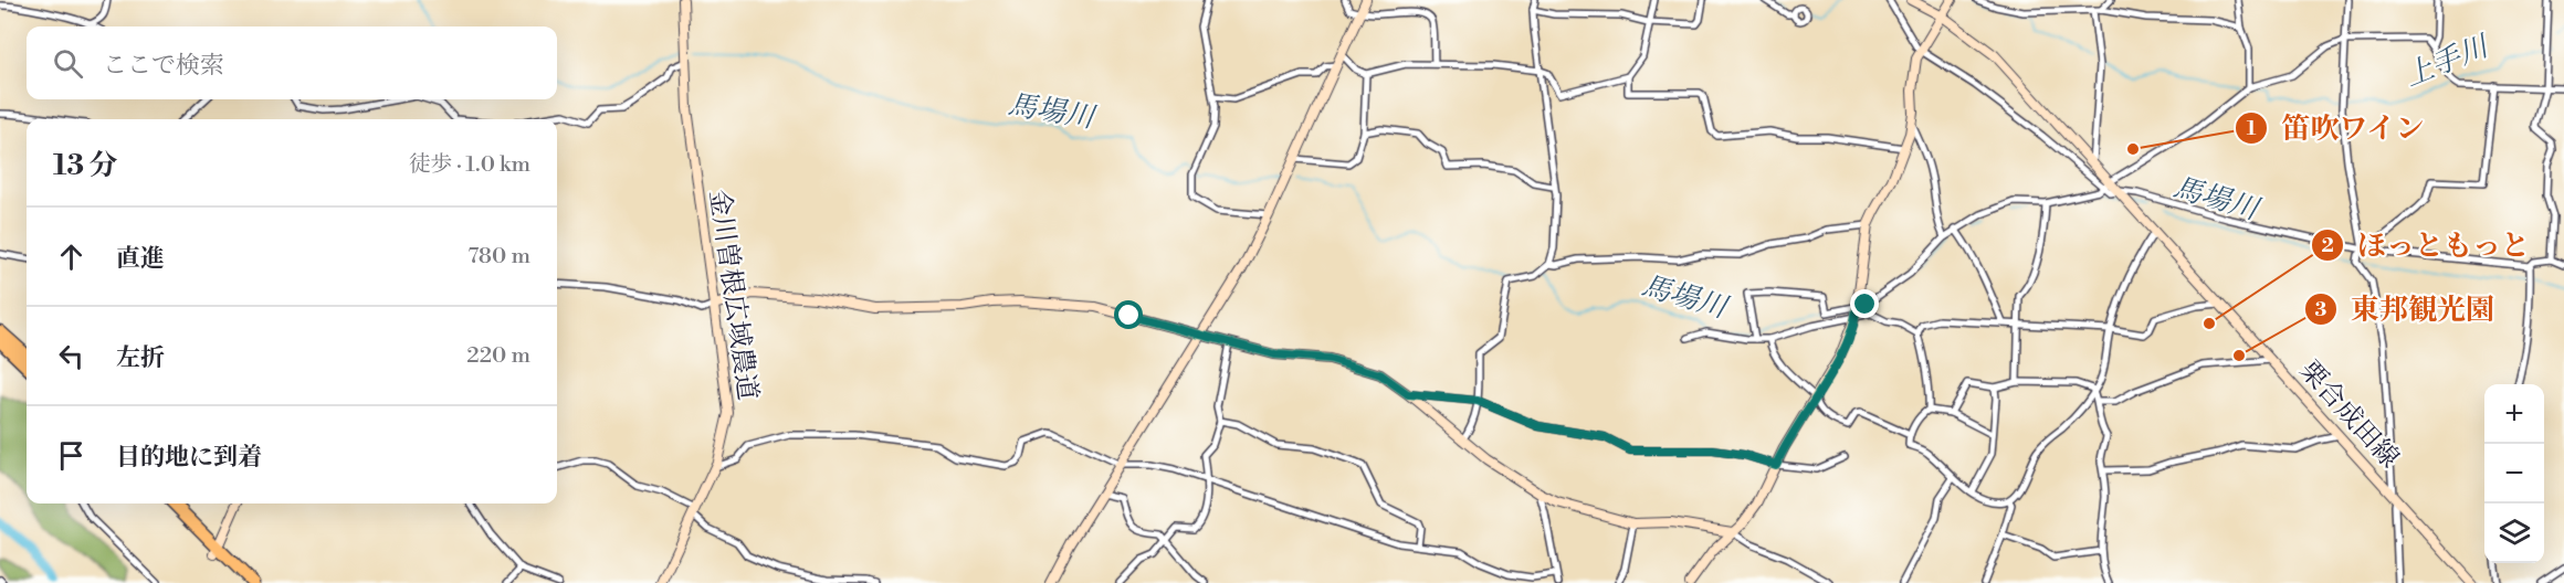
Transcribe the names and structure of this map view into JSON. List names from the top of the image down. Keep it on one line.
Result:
{"streets":{"street":["金川曽根広域農道","栗合成田線"]},"water":["上手川","馬場川"],"places":["笛吹ワイン","ほっともっと","東邦観光園"],"page":{"search":"ここで検索","heading":["13 分","徒歩 · 1.0 km"],"list":[["直進","780 m"],["左折","220 m"],"目的地に到着"],"map_buttons":["+","−"]}}
